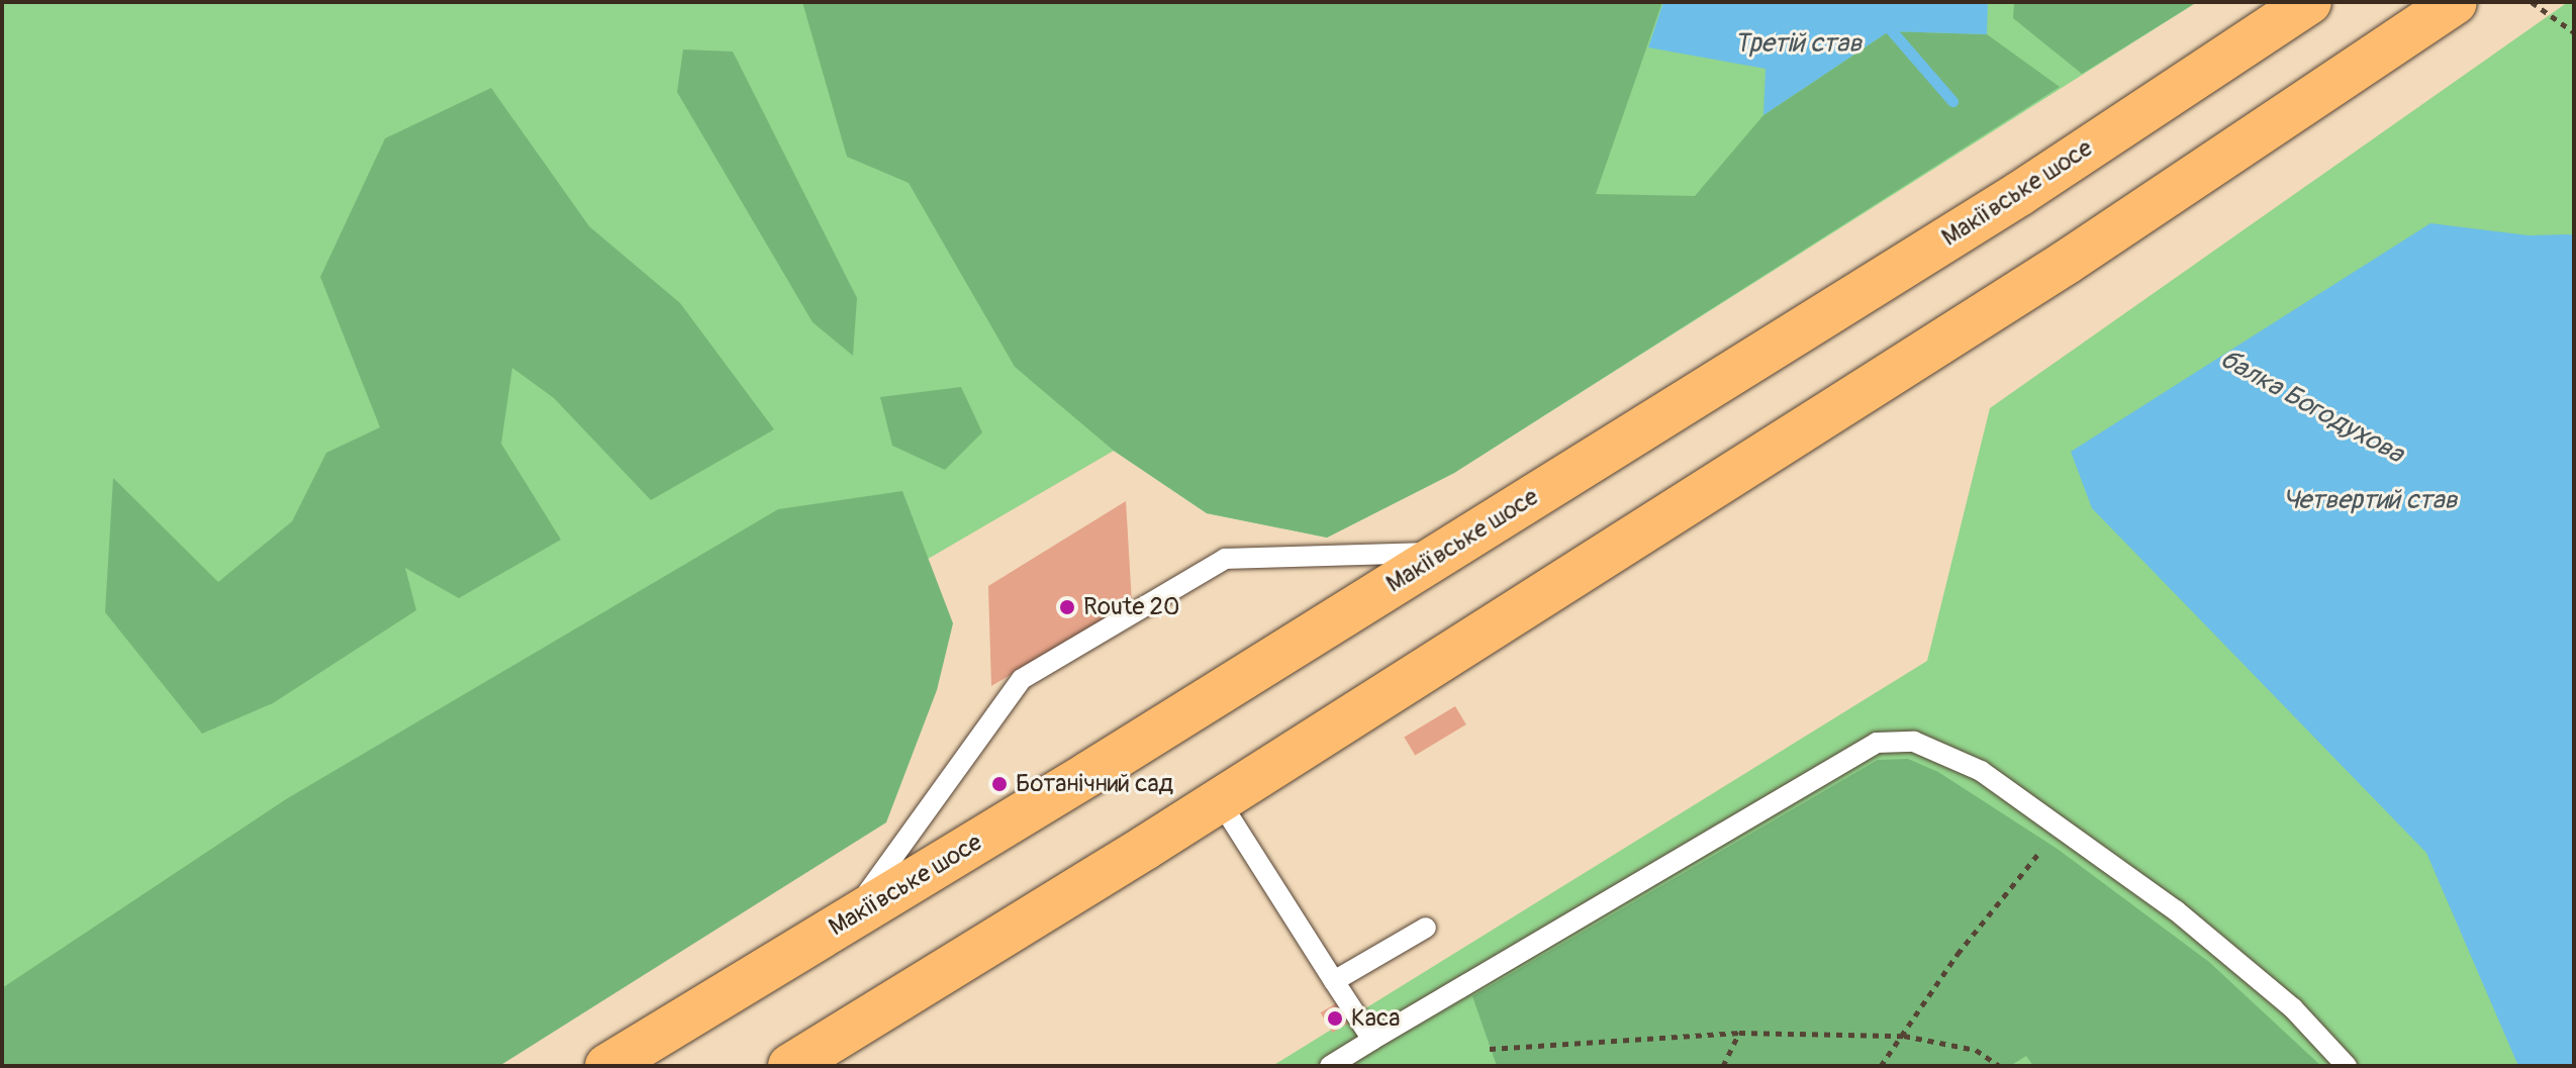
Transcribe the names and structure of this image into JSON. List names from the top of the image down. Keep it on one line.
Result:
{"streets":{"main road":["Макіївське шосе"]},"water":["Третій став","балка Богодухова","Четвертий став"],"places":["Route 20","Ботанічний сад","Каса"]}
